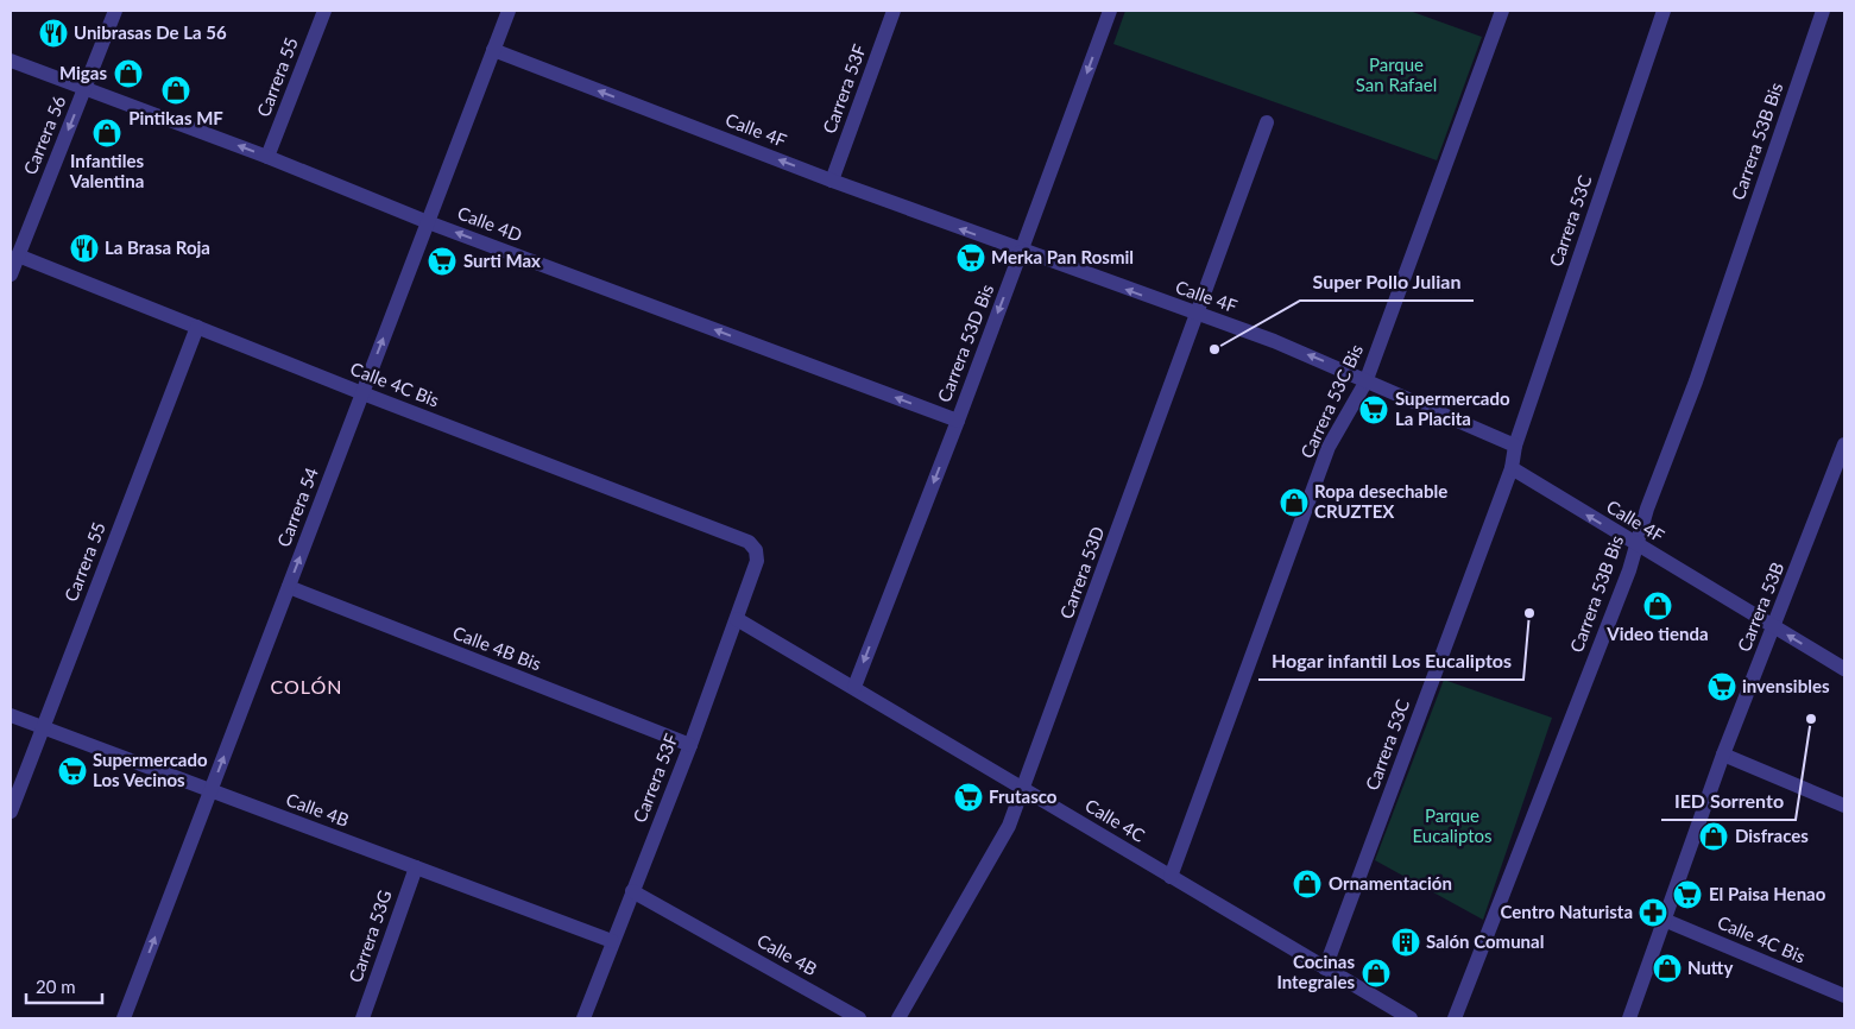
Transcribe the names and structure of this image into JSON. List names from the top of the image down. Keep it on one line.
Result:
{"streets":{"street":["Carrera 55","Carrera 53F","Calle 4F","Carrera 56","Carrera 53B Bis","Carrera 53C","Calle 4D","Carrera 53D Bis","Calle 4C Bis","Carrera 53C Bis","Carrera 54","Carrera 53D","Carrera 53B","Calle 4B Bis","Calle 4B","Calle 4C","Carrera 53G"]},"crossings":[["Carrera 55","Calle 4D"],["Carrera 55","Calle 4C Bis"],["Carrera 55","Calle 4B"],["Carrera 53F","Calle 4F"],["Carrera 53F","Calle 4C Bis"],["Carrera 53F","Calle 4B Bis"],["Carrera 53F","Calle 4B"],["Carrera 53F","Calle 4C"],["Calle 4F","Carrera 53B Bis"],["Calle 4F","Carrera 53C"],["Calle 4F","Carrera 53D Bis"],["Calle 4F","Carrera 53C Bis"],["Calle 4F","Carrera 54"],["Calle 4F","Carrera 53D"],["Calle 4F","Carrera 53B"],["Carrera 56","Calle 4D"],["Carrera 56","Calle 4C Bis"],["Carrera 53C","Calle 4C"],["Calle 4D","Carrera 53D Bis"],["Calle 4D","Carrera 54"],["Carrera 53D Bis","Calle 4C"],["Calle 4C Bis","Carrera 54"],["Calle 4C Bis","Carrera 53B"],["Carrera 53C Bis","Calle 4C"],["Carrera 54","Calle 4B Bis"],["Carrera 54","Calle 4B"],["Carrera 53D","Calle 4C"],["Calle 4B","Carrera 53G"]],"one_way":["Calle 4F","Carrera 56","Calle 4D","Carrera 53D Bis","Carrera 54"],"districts":["COLÓN"],"parks":["Parque San Rafael","Parque Eucaliptos"],"places":{"restaurant":["Unibrasas De La 56","La Brasa Roja"],"shop":["Migas","Pintikas MF","Infantiles Valentina","Ropa desechable CRUZTEX","Video tienda","Disfraces","Ornamentación","Nutty","Cocinas Integrales"],"supermarket":["Merka Pan Rosmil","Surti Max","Supermercado La Placita","invensibles","Supermercado Los Vecinos","Frutasco","El Paisa Henao"],"other":["Super Pollo Julian","Hogar infantil Los Eucaliptos","IED Sorrento"],"pharmacy":["Centro Naturista"],"building":["Salón Comunal"]},"scale_bar":"20 m"}
